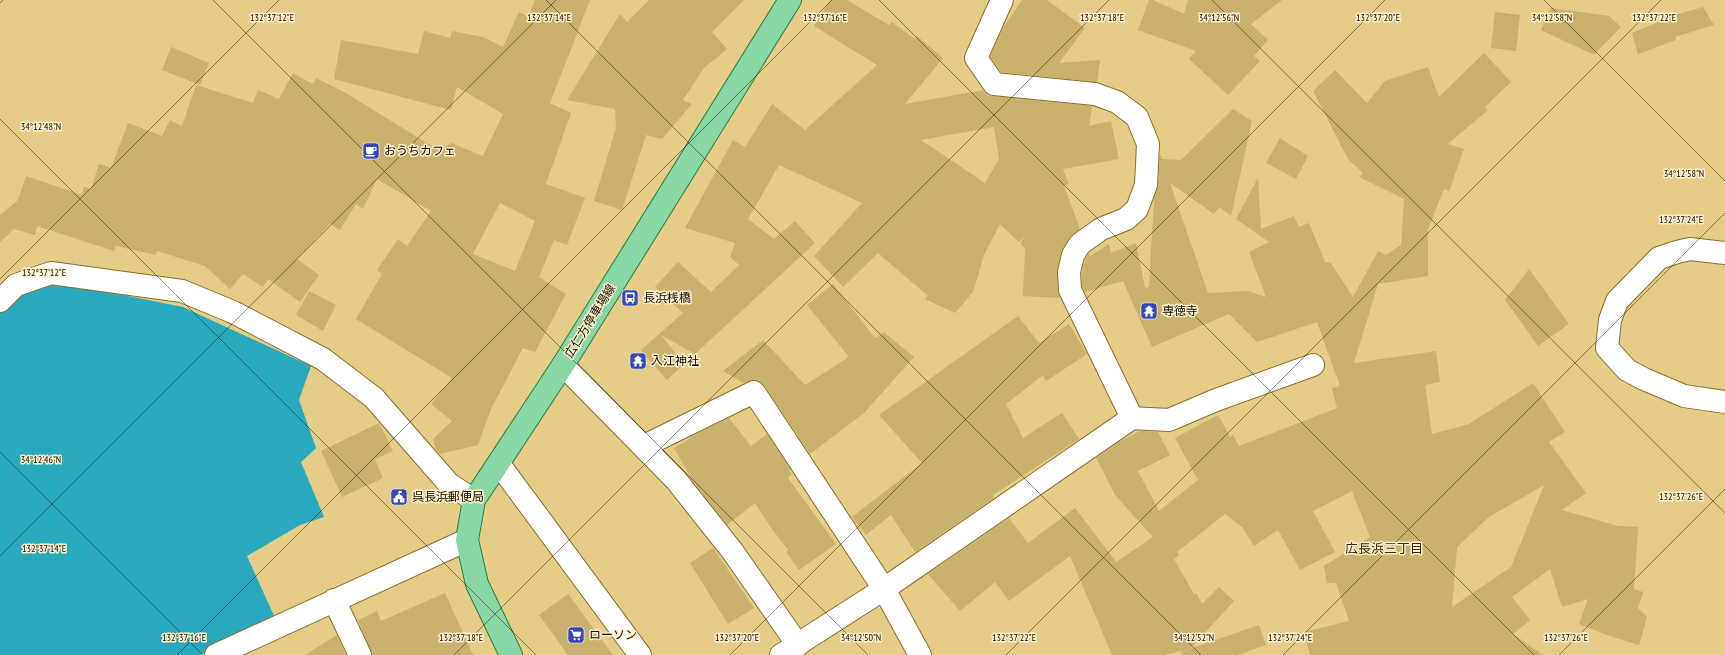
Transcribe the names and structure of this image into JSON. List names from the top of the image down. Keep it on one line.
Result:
{"streets":{"main road":["広仁方停車場線"]},"districts":["広長浜三丁目"],"places":{"cafe":["おうちカフェ"],"bus stop":["長浜桟橋"],"temple":["専徳寺","入江神社"],"public building":["呉長浜郵便局"],"supermarket":["ローソン"]},"coordinates":["132°37'12\"E","132°37'14\"E","132°37'16\"E","132°37'18\"E","34°12'56\"N","132°37'20\"E","34°12'58\"N","132°37'22\"E","34°12'48\"N","132°37'24\"E","34°12'46\"N","132°37'26\"E","34°12'52\"N","34°12'50\"N"]}
